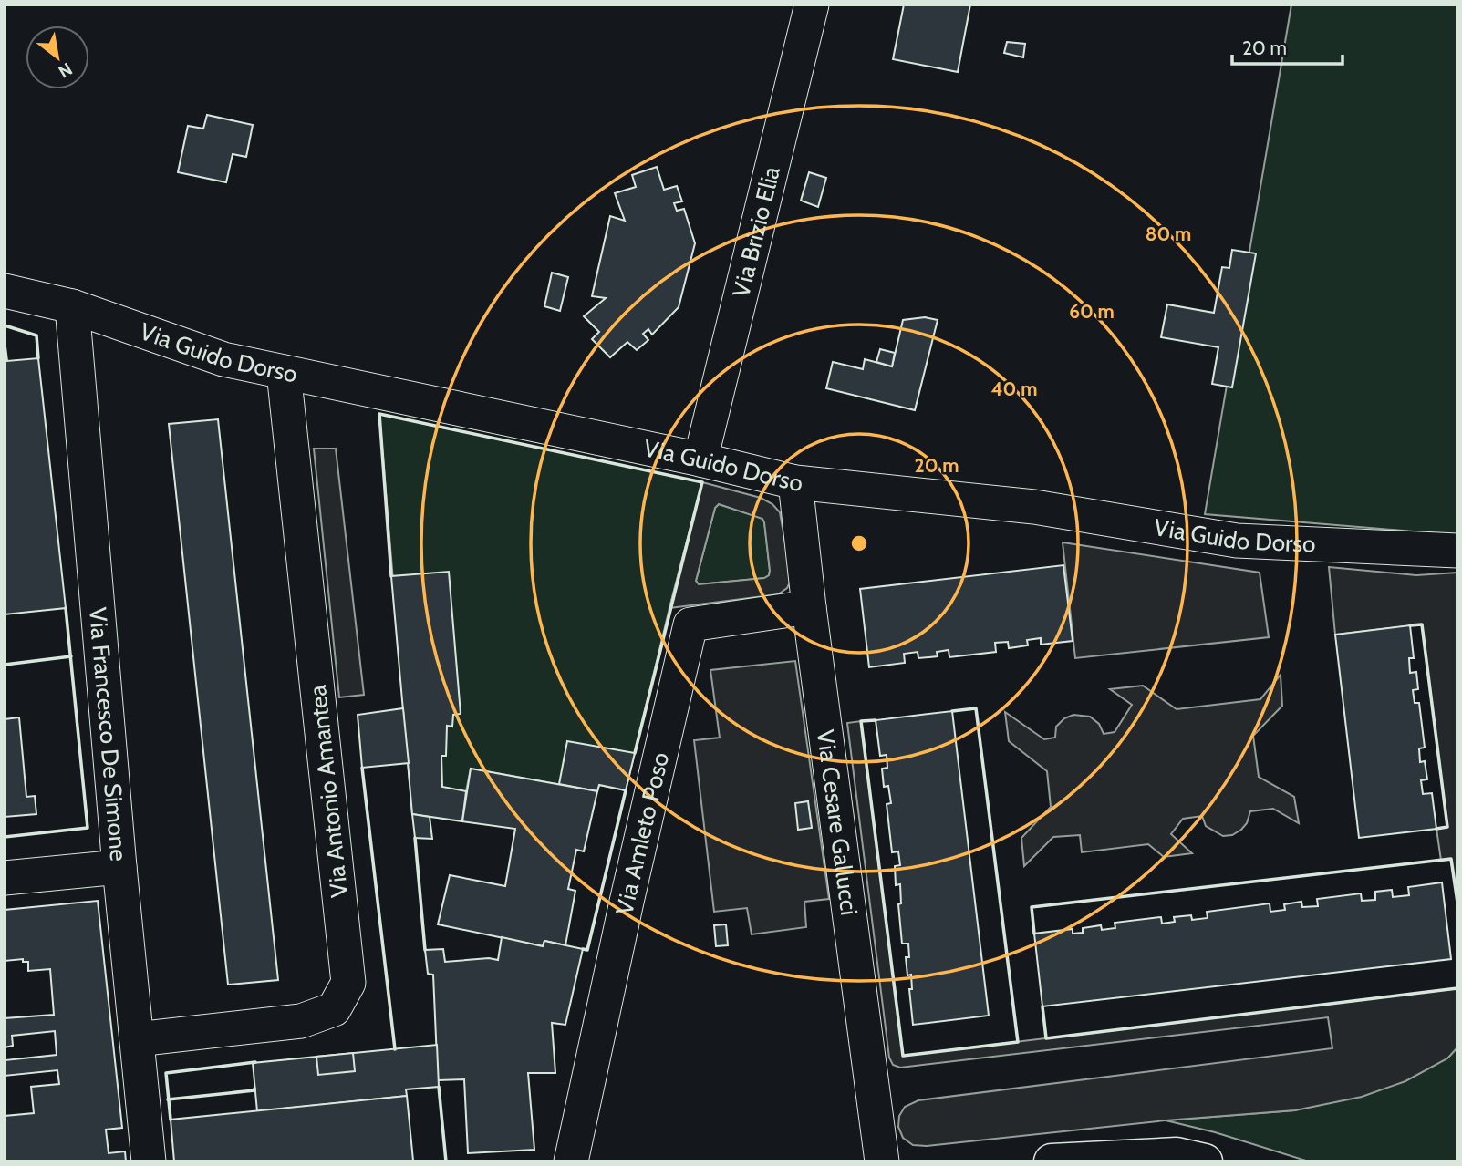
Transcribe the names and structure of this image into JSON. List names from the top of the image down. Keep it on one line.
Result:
{"streets":{"street":["Via Brizio Elia","Via Guido Dorso","Via Francesco De Simone","Via Antonio Amantea","Via Cesare Gallucci","Via Amleto Poso"]},"crossings":[["Via Brizio Elia","Via Guido Dorso"],["Via Guido Dorso","Via Francesco De Simone"],["Via Guido Dorso","Via Antonio Amantea"],["Via Guido Dorso","Via Cesare Gallucci"],["Via Francesco De Simone","Via Antonio Amantea"],["Via Cesare Gallucci","Via Amleto Poso"]],"scale_bar":"20 m","north":"bottom right","rings":["80 m","60 m","40 m","20 m"]}
